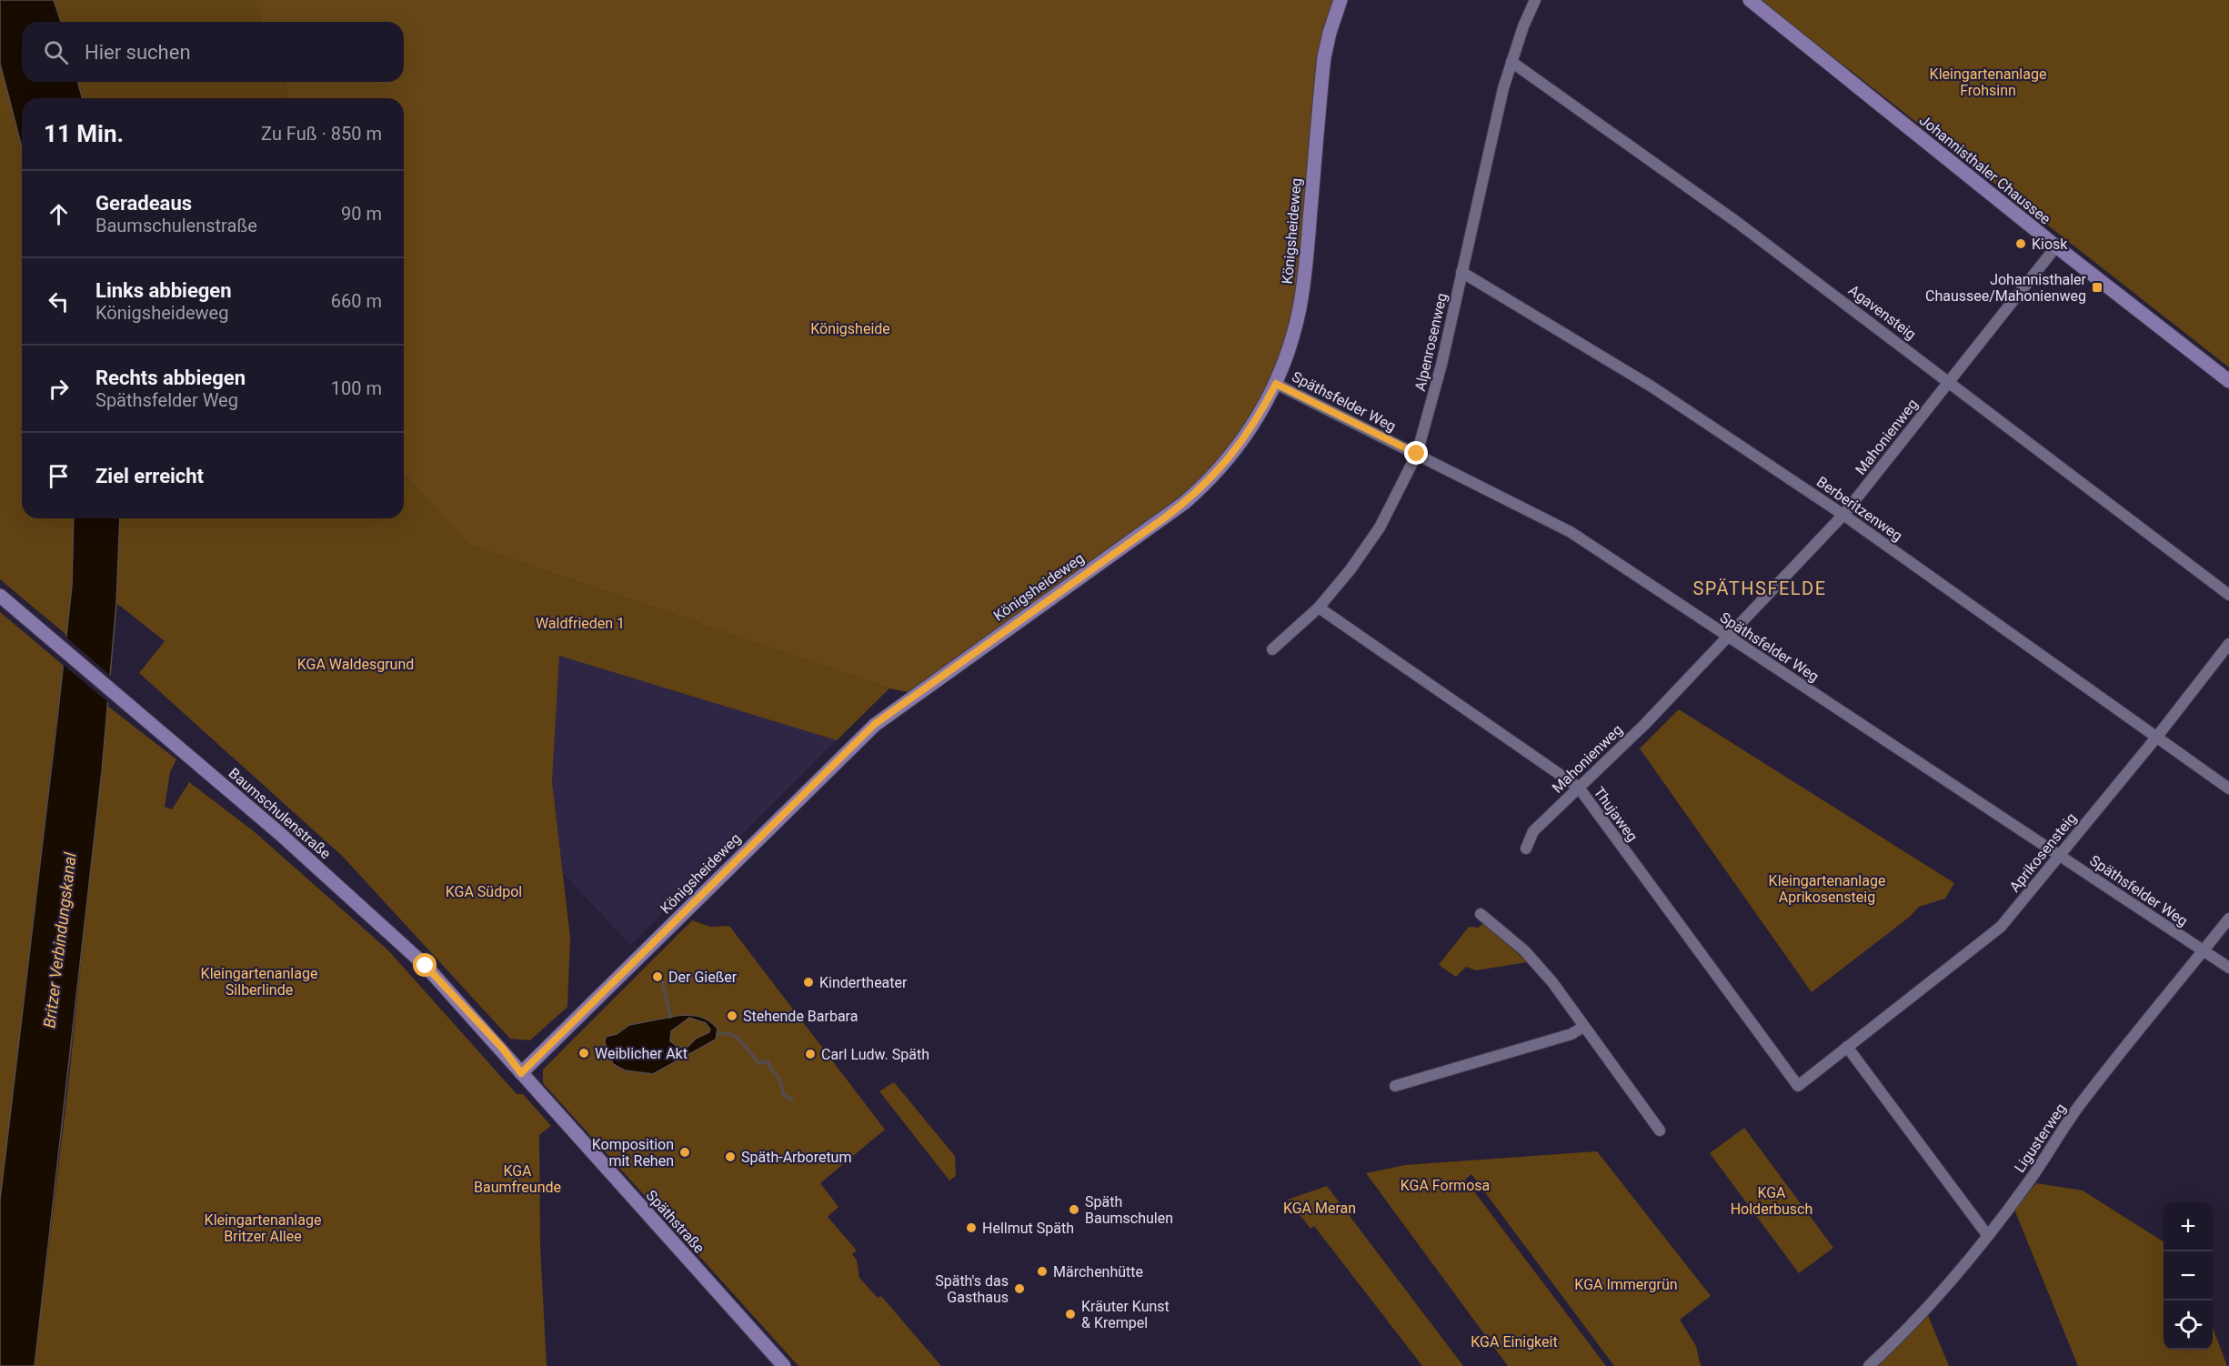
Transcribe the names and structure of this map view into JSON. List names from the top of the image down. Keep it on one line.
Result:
{"streets":{"street":["Johannisthaler Chaussee","Königsheideweg","Agavensteig","Alpenrosenweg","Späthsfelder Weg","Mahonienweg","Berberitzenweg","Baumschulenstraße","Thujaweg","Aprikosensteig","Ligusterweg","Späthstraße"]},"crossings":[["Johannisthaler Chaussee","Mahonienweg"],["Königsheideweg","Späthsfelder Weg"],["Königsheideweg","Baumschulenstraße"],["Königsheideweg","Späthstraße"],["Agavensteig","Alpenrosenweg"],["Agavensteig","Mahonienweg"],["Alpenrosenweg","Späthsfelder Weg"],["Alpenrosenweg","Berberitzenweg"],["Alpenrosenweg","Thujaweg"],["Späthsfelder Weg","Mahonienweg"],["Späthsfelder Weg","Aprikosensteig"],["Späthsfelder Weg","Ligusterweg"],["Mahonienweg","Berberitzenweg"],["Mahonienweg","Thujaweg"],["Berberitzenweg","Aprikosensteig"],["Baumschulenstraße","Späthstraße"],["Thujaweg","Aprikosensteig"]],"districts":["SPÄTHSFELDE"],"water":["Britzer Verbindungskanal"],"parks":["Kleingartenanlage Frohsinn","Königsheide","Waldfrieden 1","KGA Waldesgrund","Kleingartenanlage Aprikosensteig","KGA Südpol","Kleingartenanlage Silberlinde","KGA Baumfreunde","KGA Formosa","KGA Holderbusch","KGA Meran","Kleingartenanlage Britzer Allee","KGA Immergrün","KGA Einigkeit"],"places":{"other":["Kiosk","Der Gießer","Kindertheater","Stehende Barbara","Weiblicher Akt","Carl Ludw. Späth","Komposition mit Rehen","Späth-Arboretum","Späth Baumschulen","Hellmut Späth","Märchenhütte","Späth's das Gasthaus","Kräuter Kunst & Krempel"],"transit":["Johannisthaler Chaussee/Mahonienweg"]},"page":{"search":"Hier suchen","heading":["11 Min.","Zu Fuß · 850 m"],"list":[["Geradeaus","Baumschulenstraße","90 m"],["Links abbiegen","Königsheideweg","660 m"],["Rechts abbiegen","Späthsfelder Weg","100 m"],"Ziel erreicht"],"map_buttons":["+","−"]}}
